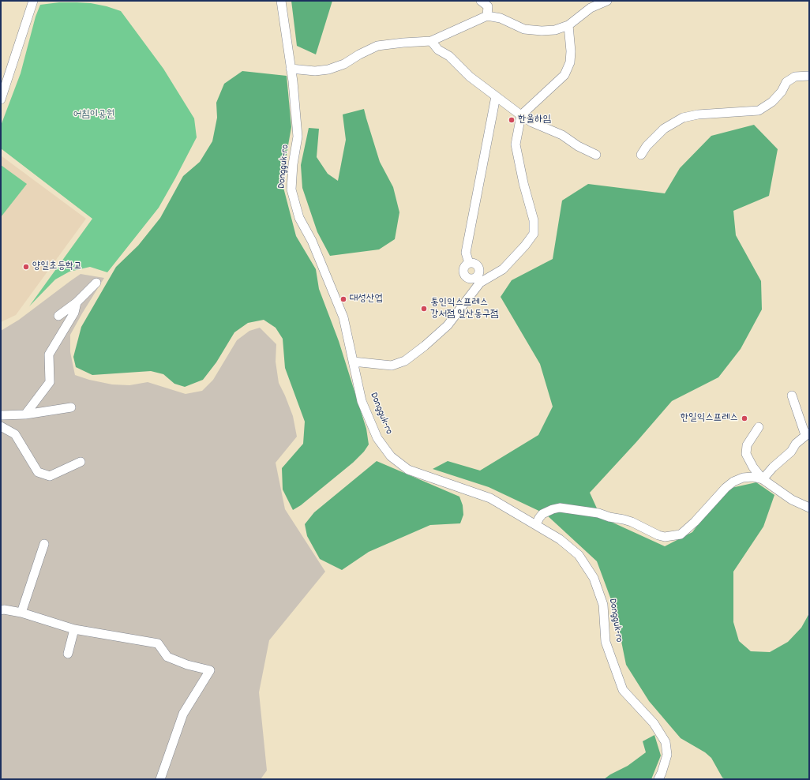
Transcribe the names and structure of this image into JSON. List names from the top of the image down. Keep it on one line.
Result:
{"streets":{"street":["Dongguk-ro"]},"parks":["어침이공원"],"places":["한울하임","양일초등학교","대성산업","통인익스프레스 강서점 일산동구점","한일익스프레스"]}
